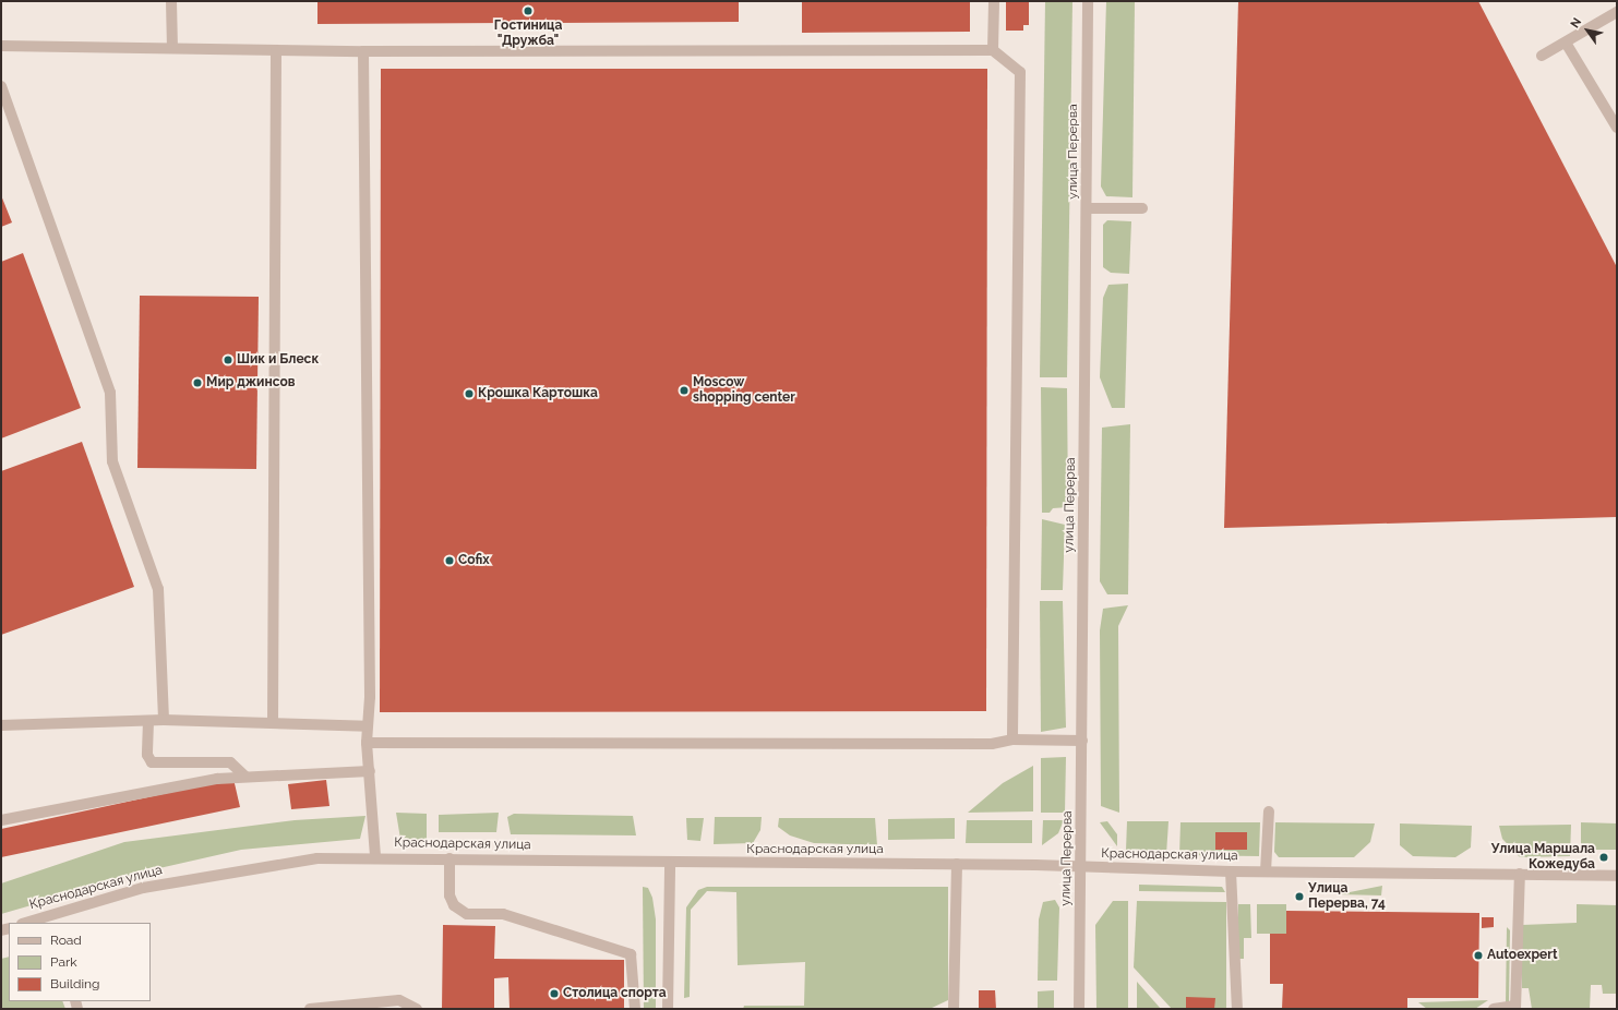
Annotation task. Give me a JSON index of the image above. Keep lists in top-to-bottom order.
{
  "streets": {
    "street": ["улица Перерва", "Краснодарская улица"]
  },
  "crossings": [
    ["улица Перерва", "Краснодарская улица"]
  ],
  "places": [
    "Гостиница \"Дружба\"",
    "Шик и Блеск",
    "Мир джинсов",
    "Moscow shopping center",
    "Крошка Картошка",
    "Cofix",
    "Улица Маршала Кожедуба",
    "Улица Перерва, 74",
    "Autoexpert",
    "Столица спорта"
  ],
  "legend": ["Road", "Park", "Building"],
  "north": "top left"
}
